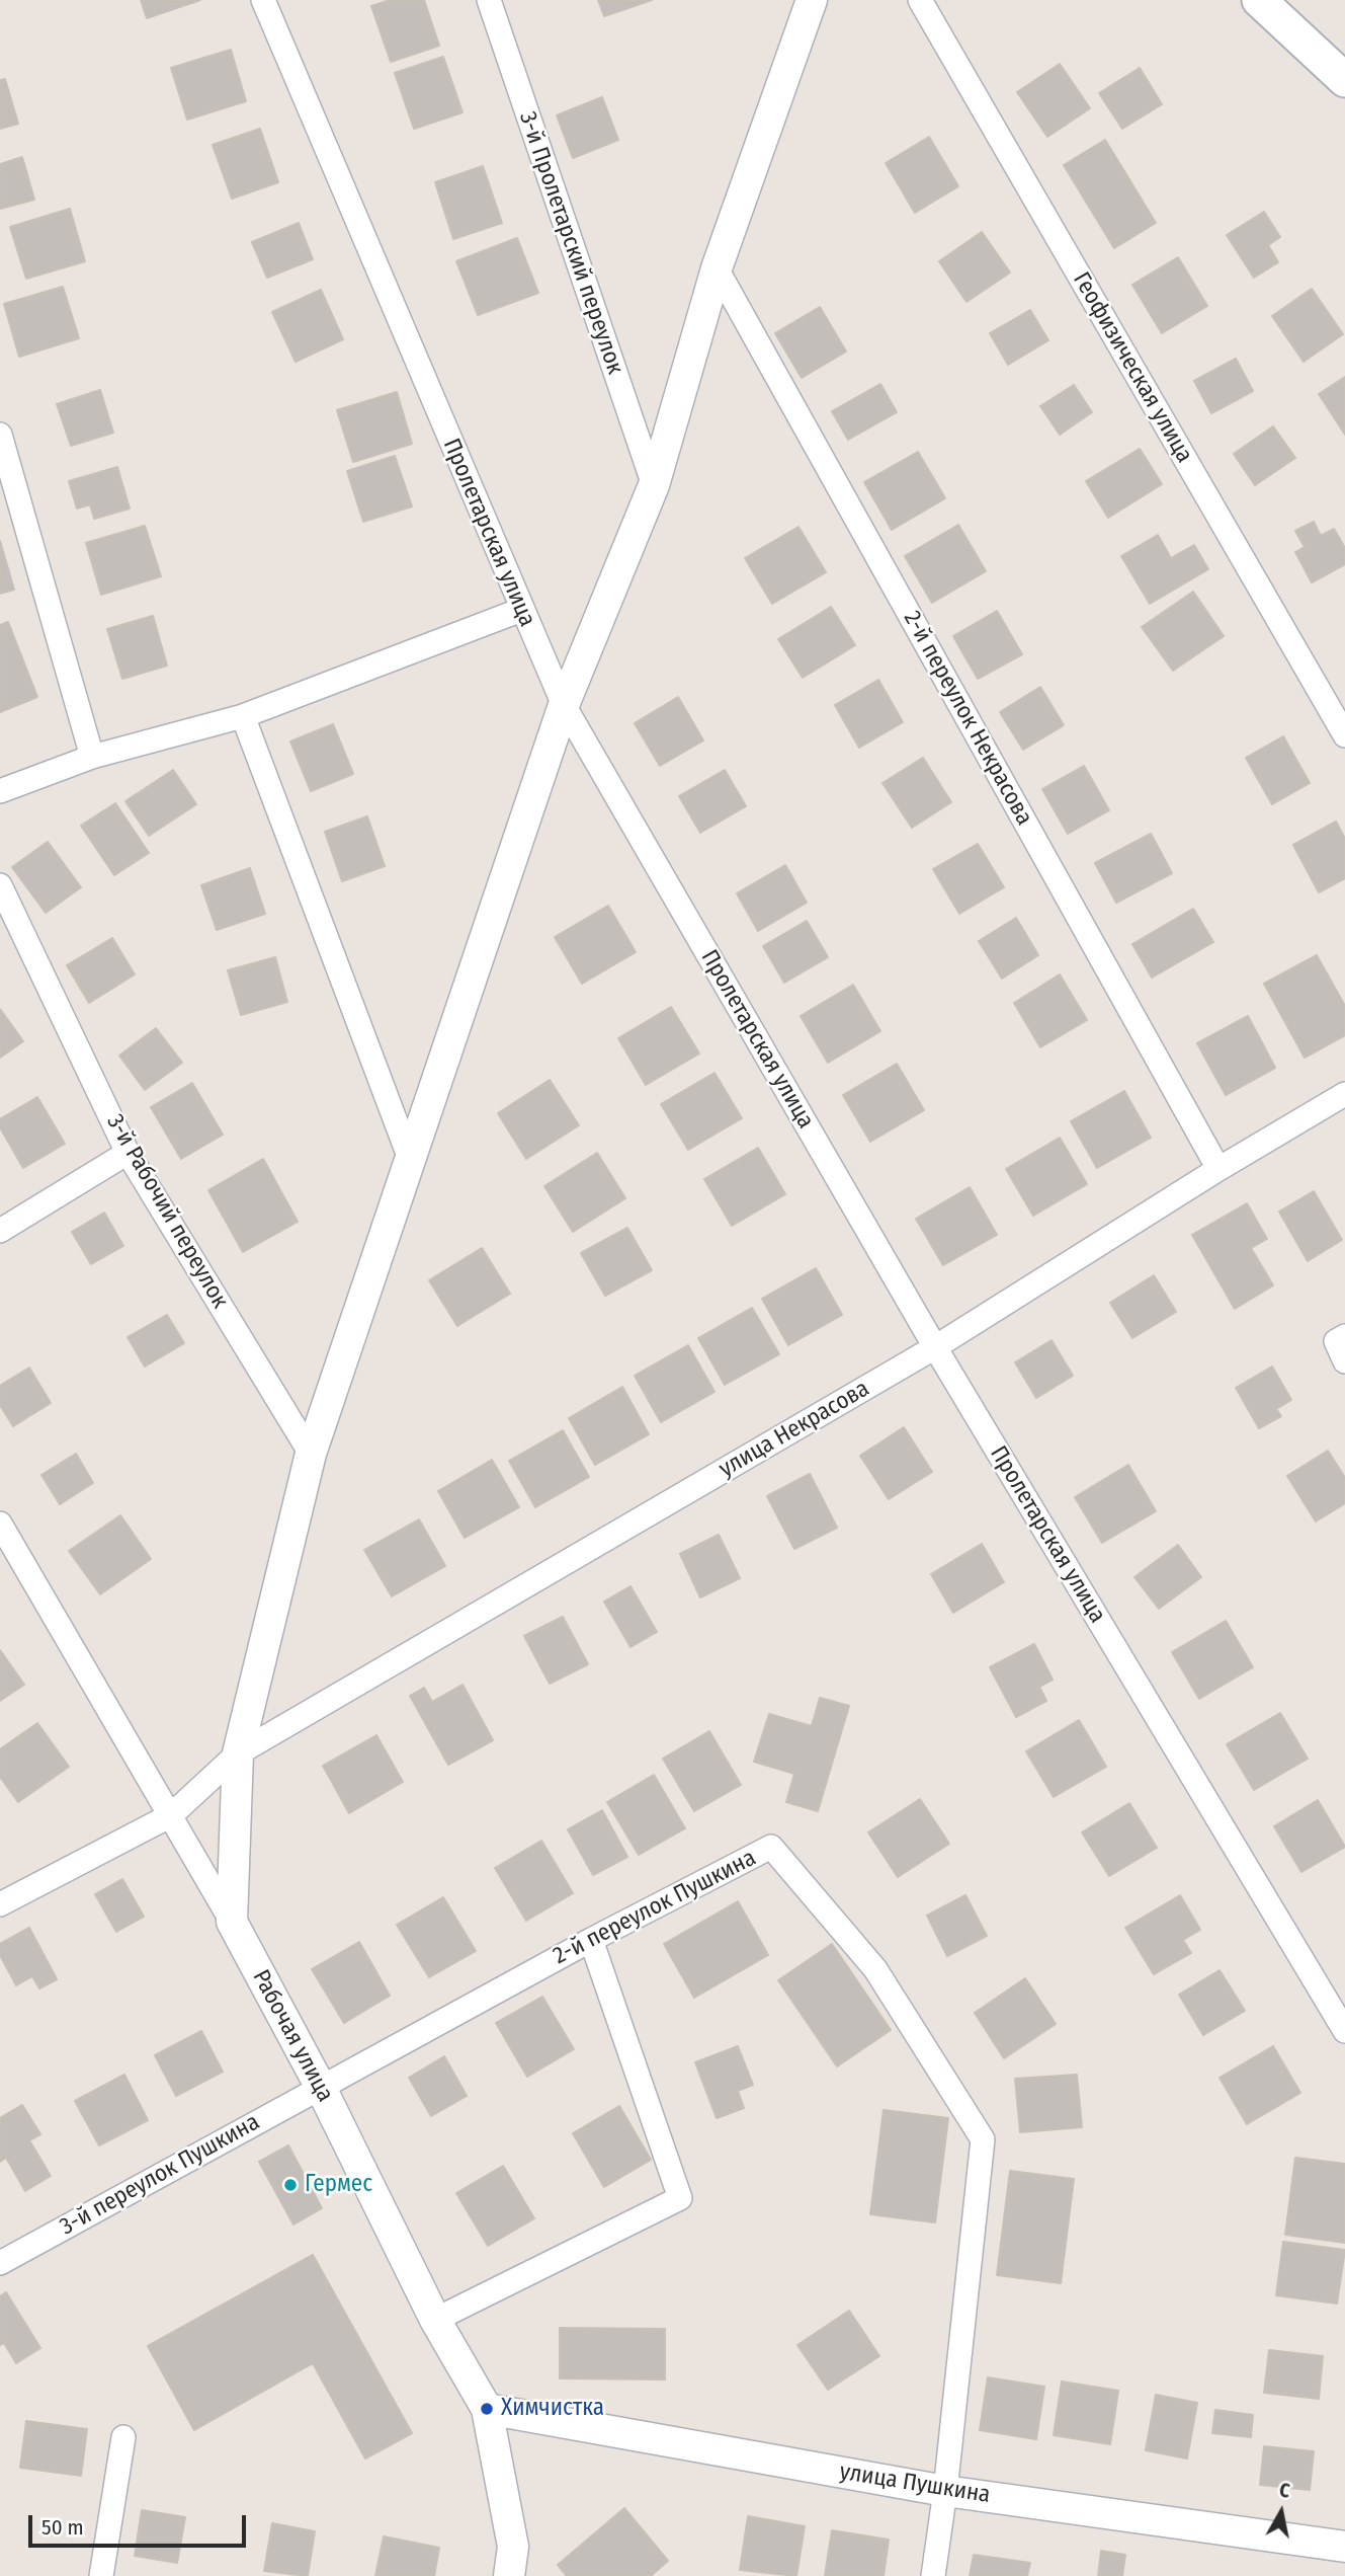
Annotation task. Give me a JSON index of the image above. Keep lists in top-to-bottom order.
{
  "streets": {
    "street": [
      "3-й Пролетарский переулок",
      "Геофизическая улица",
      "Пролетарская улица",
      "2-й переулок Некрасова",
      "3-й Рабочий переулок",
      "улица Некрасова",
      "2-й переулок Пушкина",
      "Рабочая улица",
      "3-й переулок Пушкина",
      "улица Пушкина"
    ]
  },
  "crossings": [
    ["Пролетарская улица", "улица Некрасова"],
    ["2-й переулок Некрасова", "улица Некрасова"],
    ["улица Некрасова", "Рабочая улица"],
    ["2-й переулок Пушкина", "Рабочая улица"],
    ["2-й переулок Пушкина", "3-й переулок Пушкина"],
    ["2-й переулок Пушкина", "улица Пушкина"],
    ["Рабочая улица", "3-й переулок Пушкина"],
    ["Рабочая улица", "улица Пушкина"]
  ],
  "places": ["Гермес", "Химчистка"],
  "scale_bar": "50 m",
  "north": "top"
}
